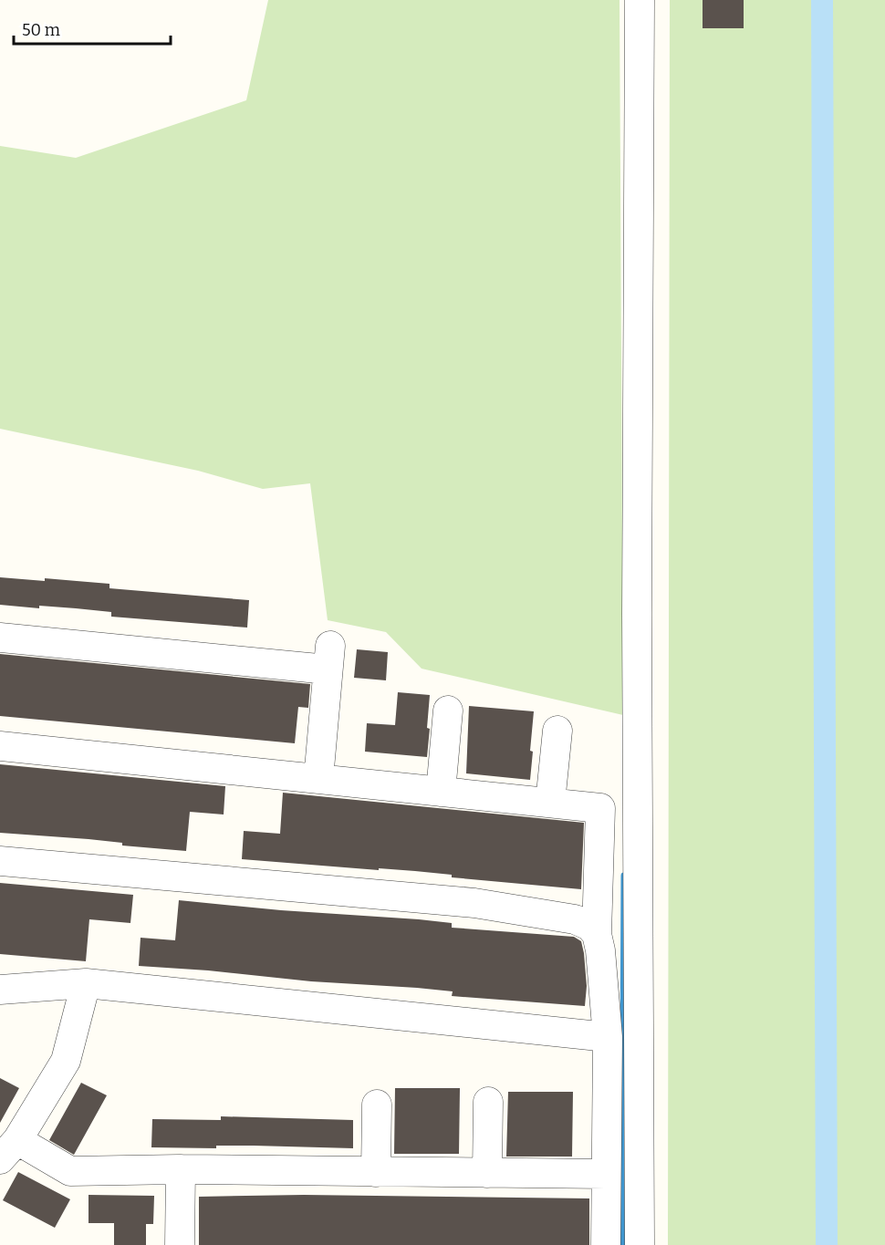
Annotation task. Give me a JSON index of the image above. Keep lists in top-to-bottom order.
{
  "scale_bar": "50 m"
}
